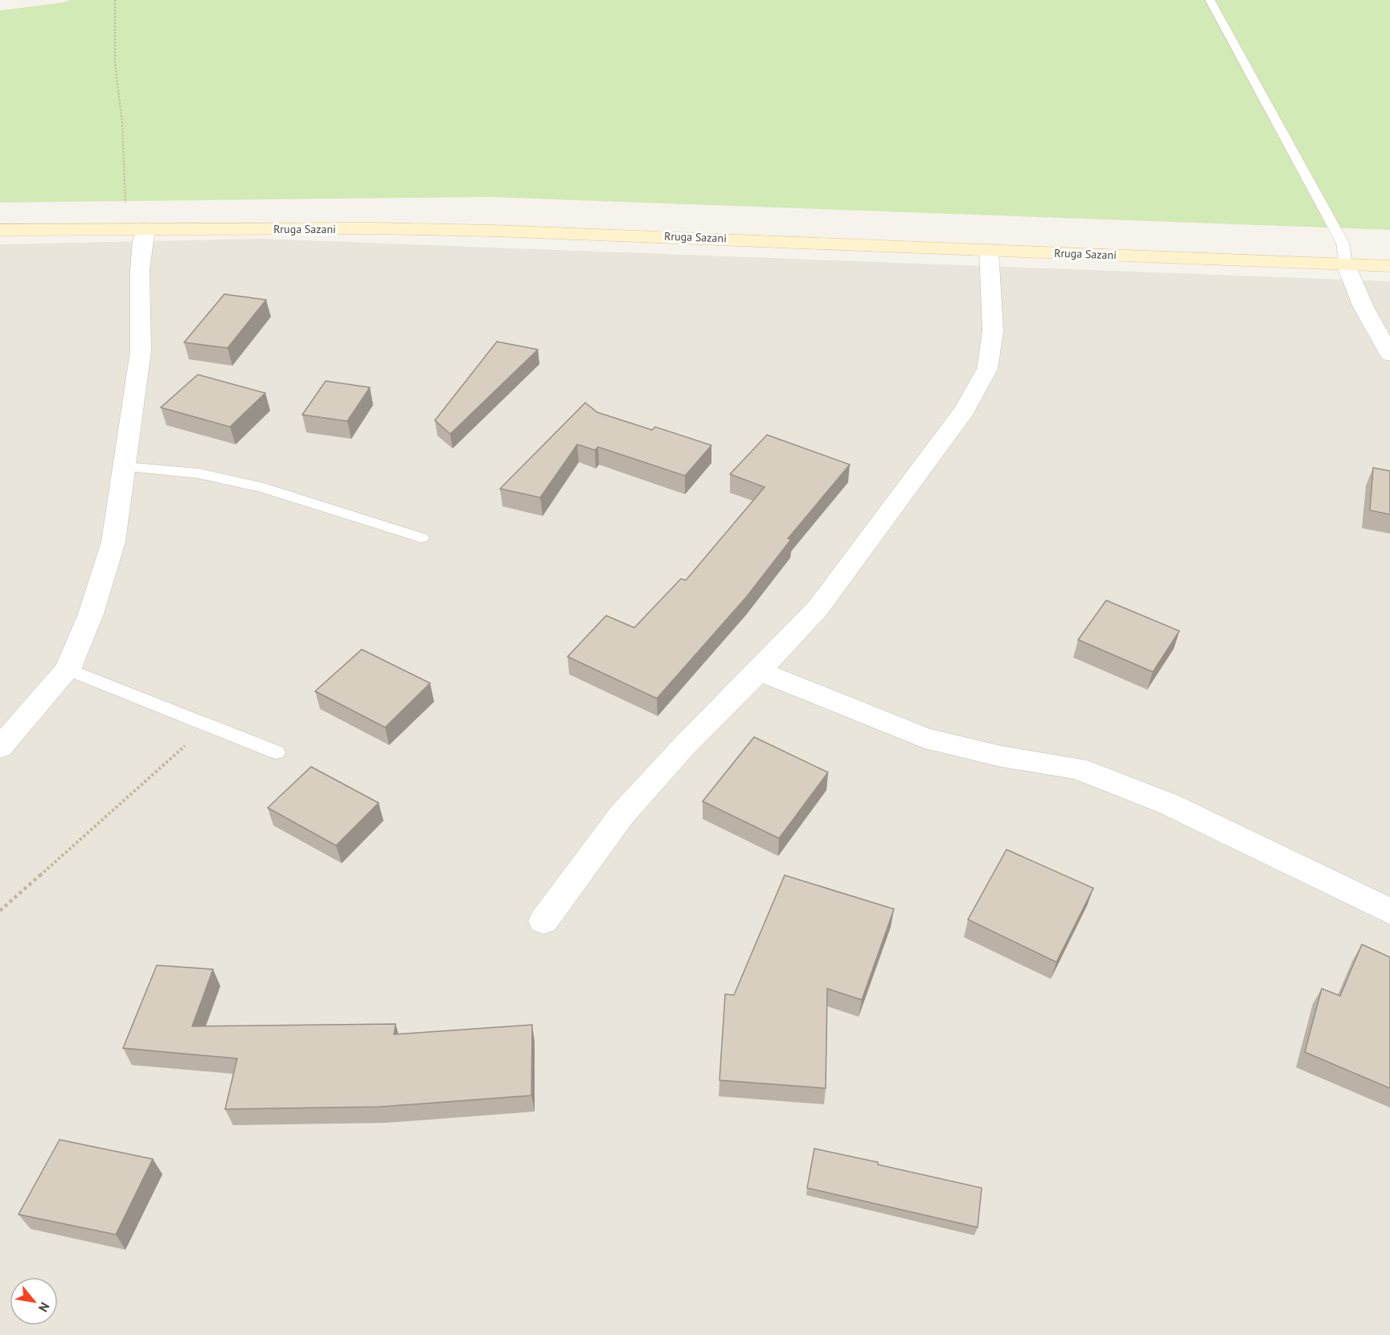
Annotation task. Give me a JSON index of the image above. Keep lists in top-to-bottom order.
{
  "streets": {
    "main road": ["Rruga Sazani"]
  },
  "north": "bottom right"
}
